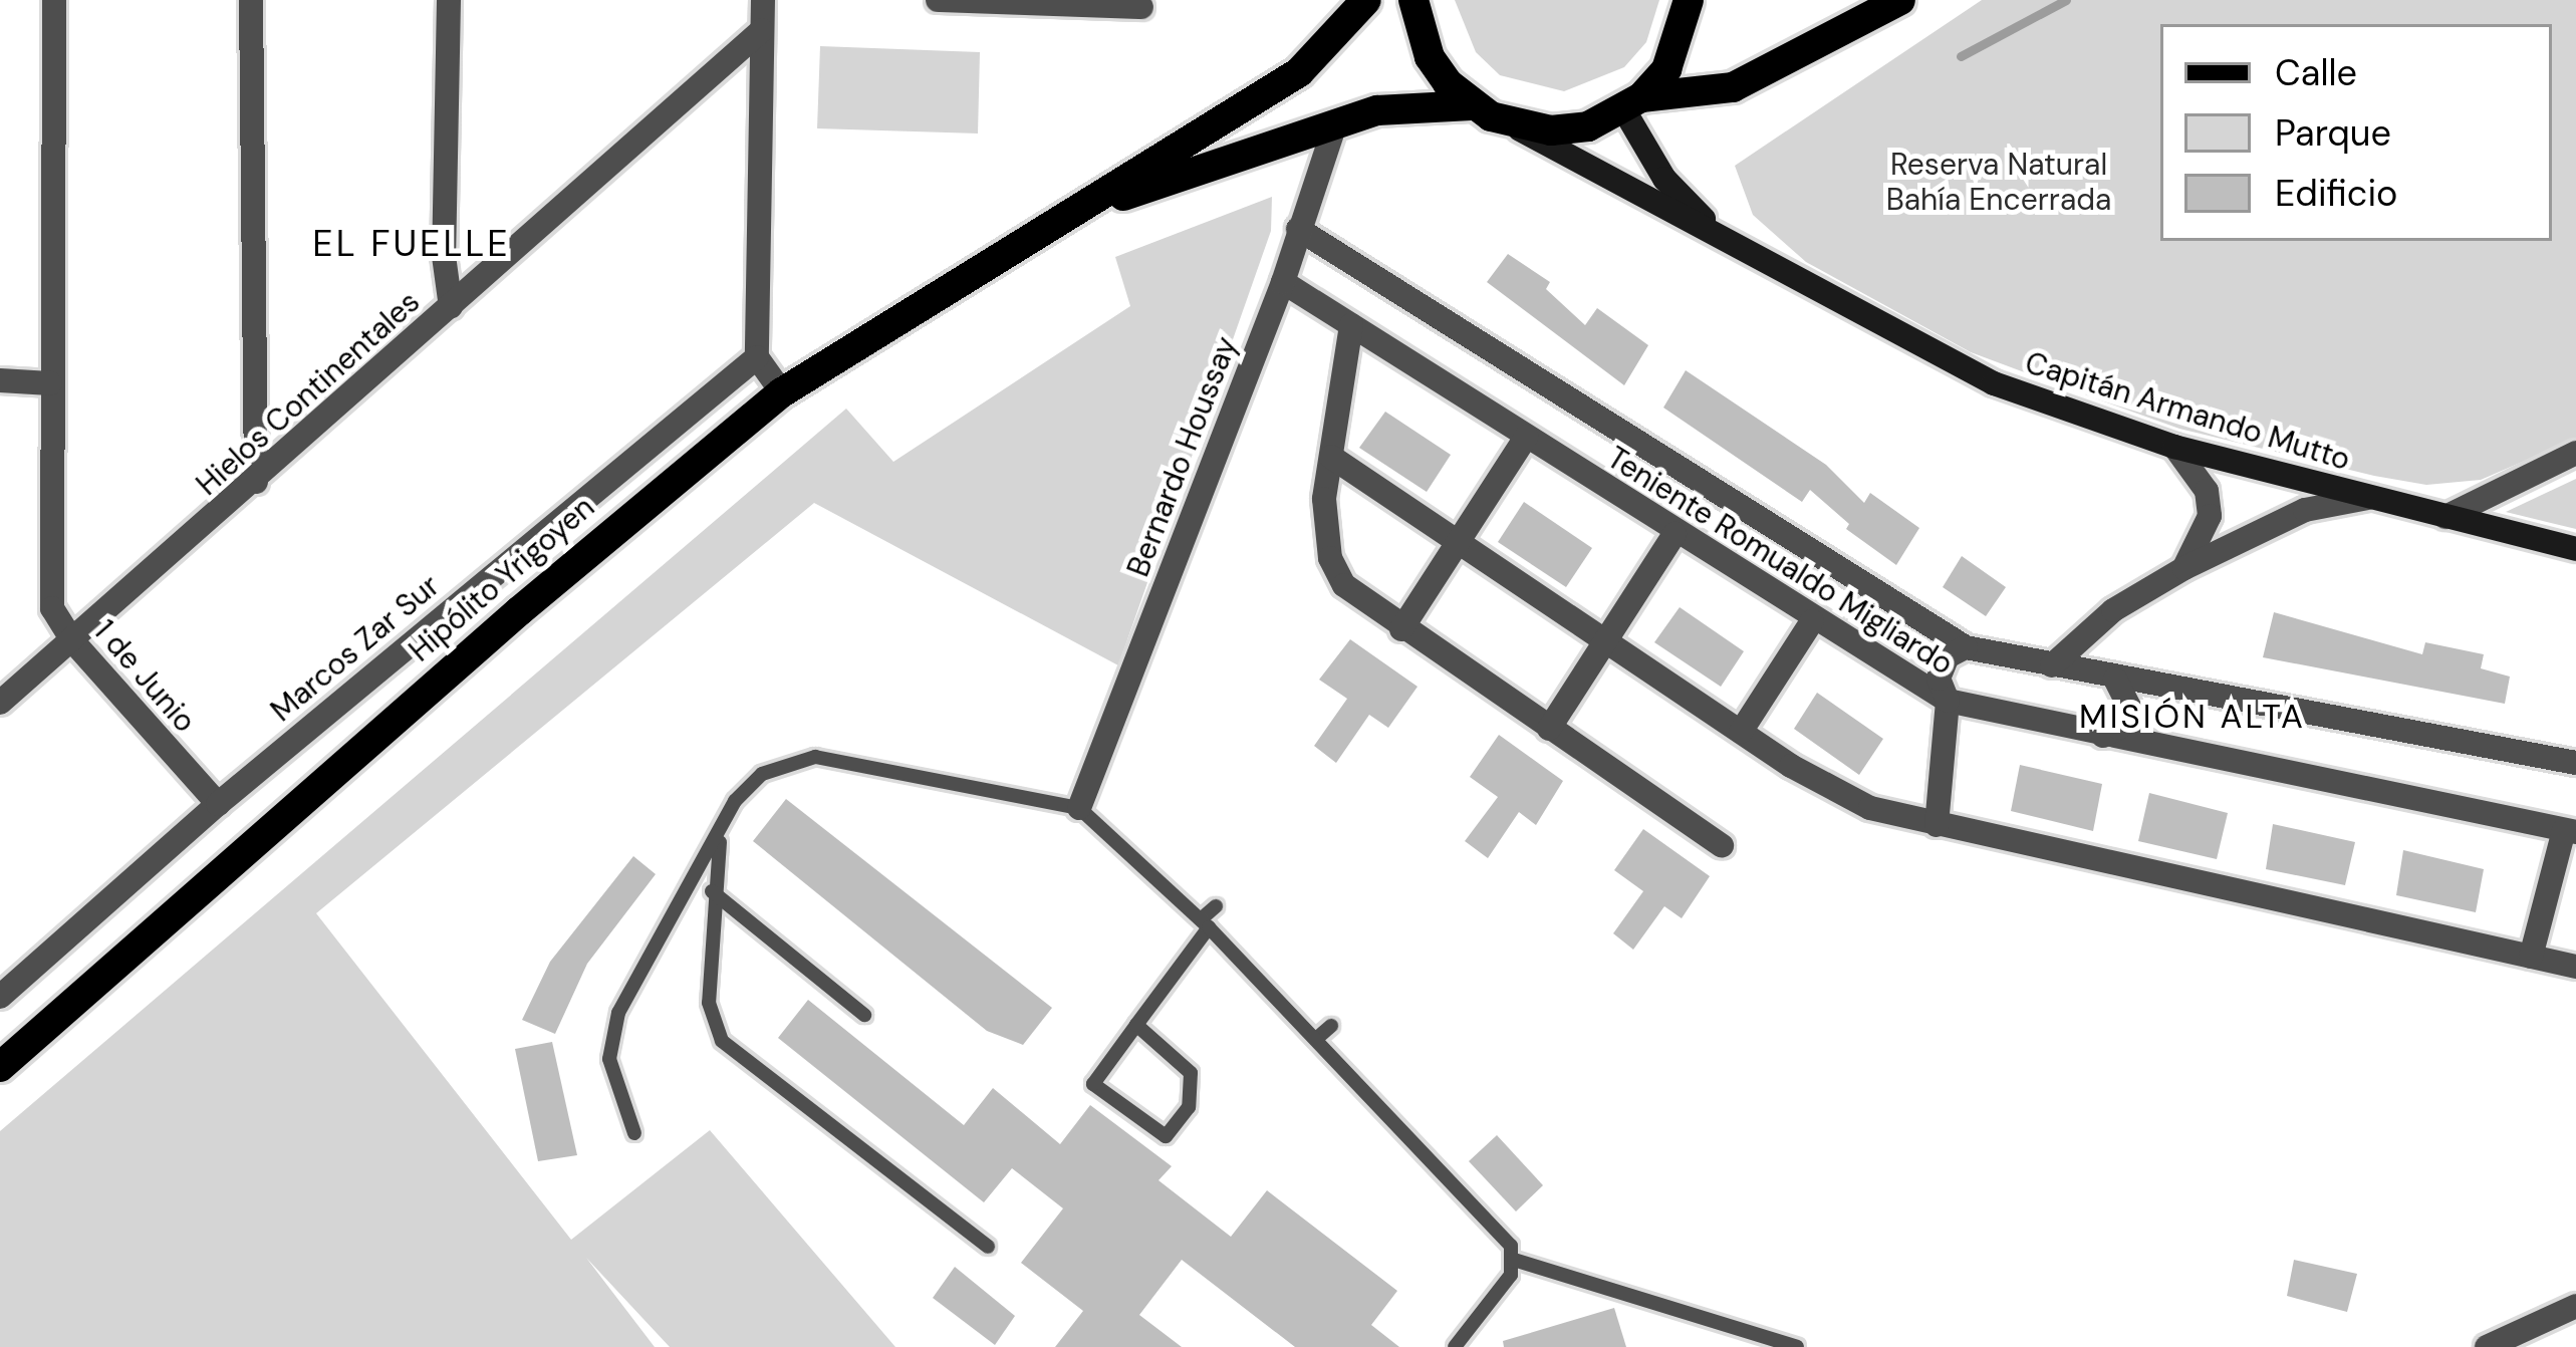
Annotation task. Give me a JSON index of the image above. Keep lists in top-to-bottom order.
{
  "streets": {
    "main road": ["Hipólito Yrigoyen"],
    "street": [
      "Hielos Continentales",
      "Capitán Armando Mutto",
      "Bernardo Houssay",
      "Teniente Romualdo Migliardo",
      "Marcos Zar Sur",
      "1 de Junio"
    ]
  },
  "crossings": [
    ["Hielos Continentales", "1 de Junio"],
    ["Bernardo Houssay", "Teniente Romualdo Migliardo"],
    ["Marcos Zar Sur", "1 de Junio"]
  ],
  "districts": ["EL FUELLE", "MISIÓN ALTA"],
  "parks": ["Reserva Natural Bahía Encerrada"],
  "legend": ["Calle", "Parque", "Edificio"]
}
